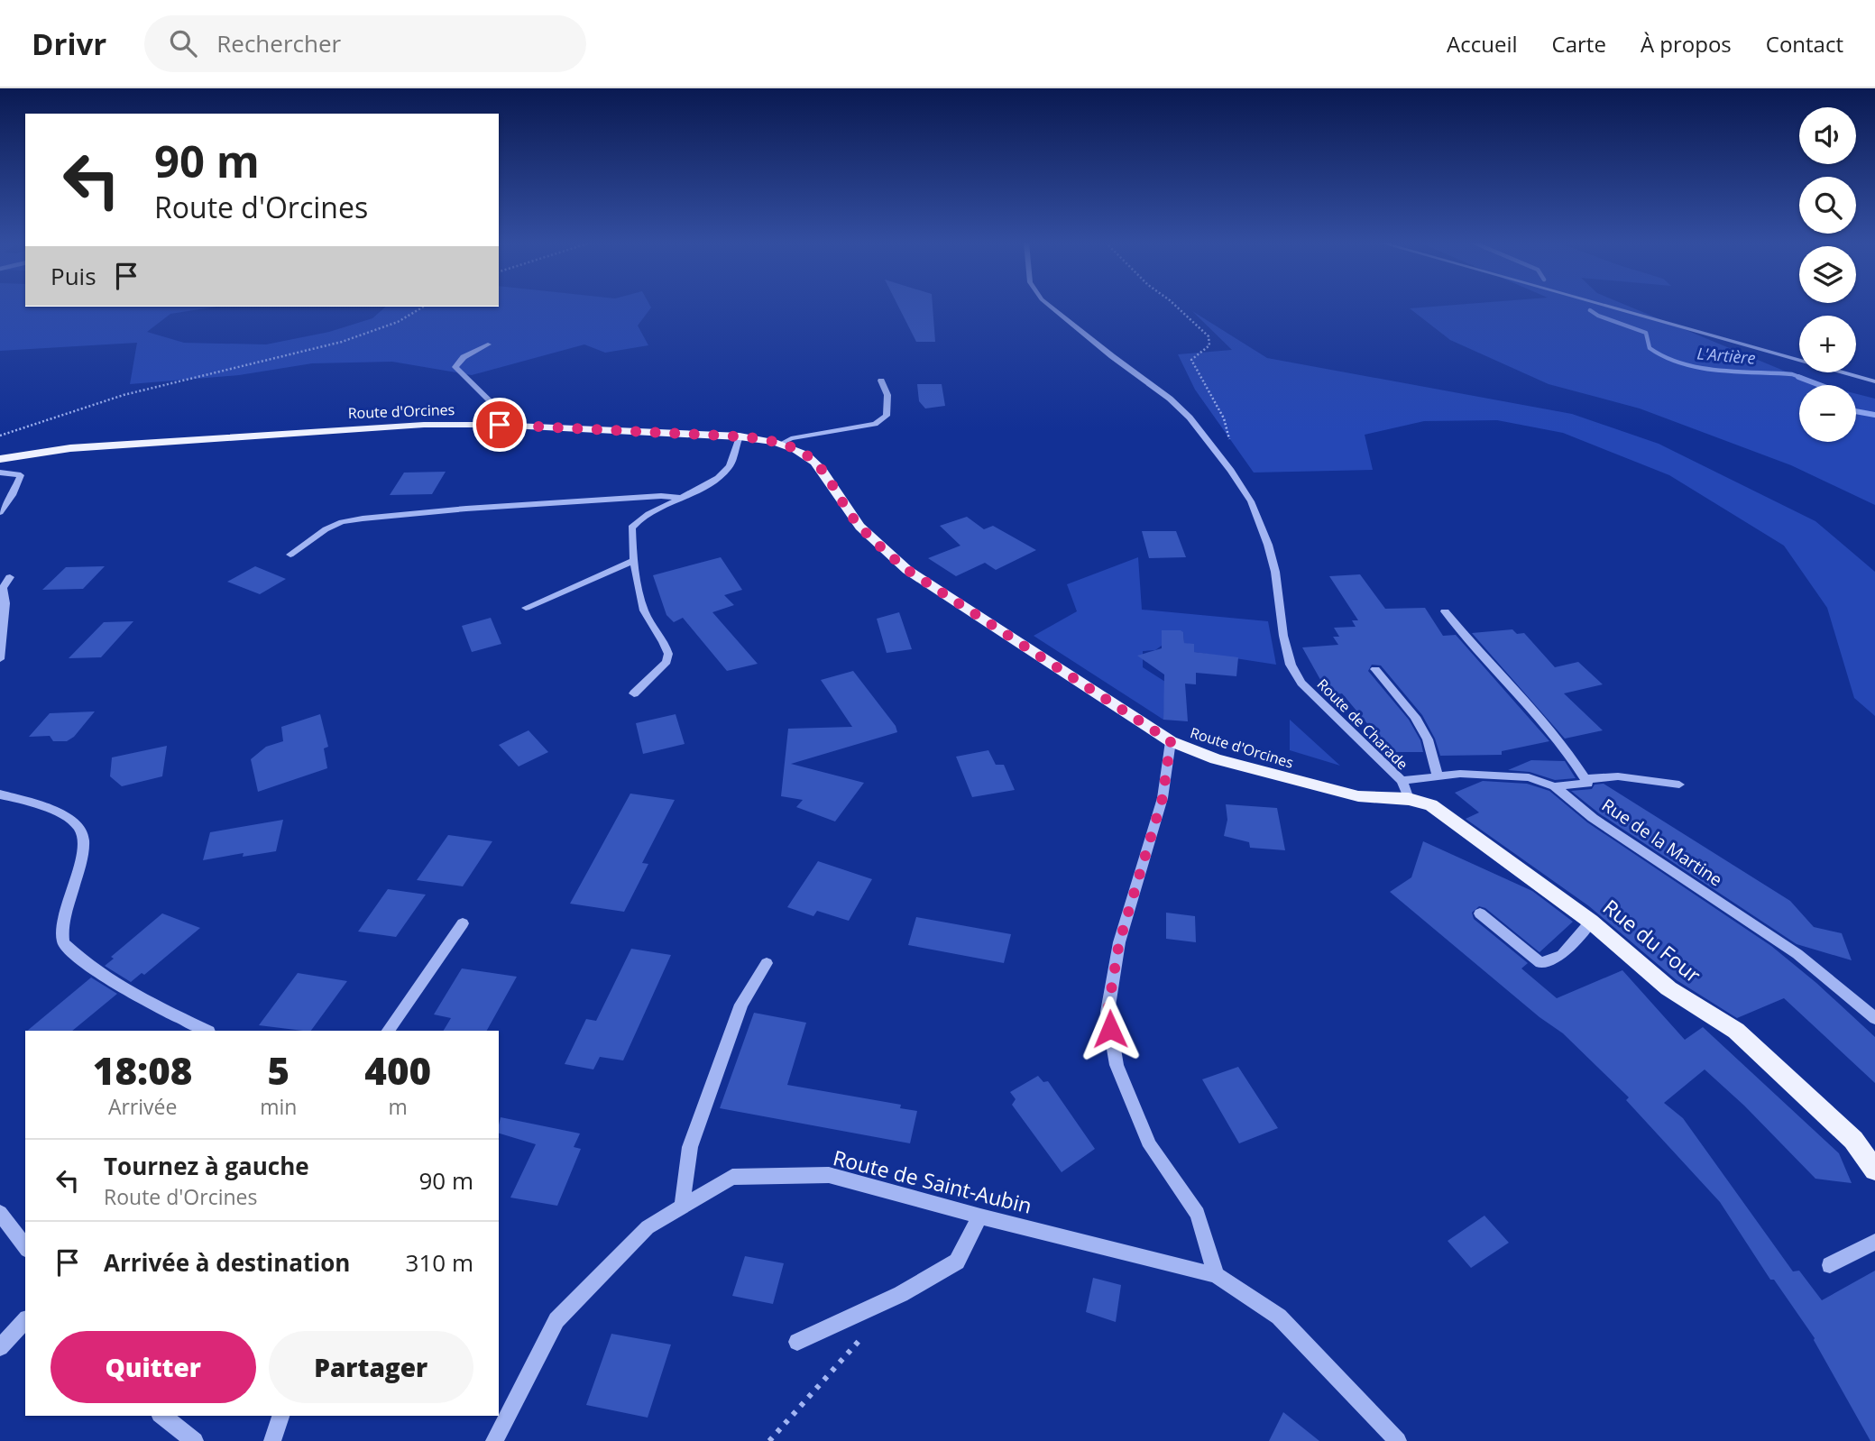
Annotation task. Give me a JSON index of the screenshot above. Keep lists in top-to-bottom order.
{
  "streets": {
    "main road": ["Route d'Orcines", "Rue du Four"],
    "street": ["Route de Charade", "Rue de la Martine", "Route de Saint-Aubin"]
  },
  "crossings": [
    ["Route d'Orcines", "Route de Charade"],
    ["Route d'Orcines", "Rue de la Martine"],
    ["Route d'Orcines", "Rue du Four"],
    ["Route de Charade", "Rue de la Martine"],
    ["Route de Charade", "Rue du Four"],
    ["Rue de la Martine", "Rue du Four"]
  ],
  "water": ["L'Artière"],
  "page": {
    "header": "Drivr",
    "search": "Rechercher",
    "nav": [
      "Accueil",
      "Carte",
      "À propos",
      "Contact"
    ],
    "map_buttons": ["+", "−"],
    "turn": ["90 m", "Route d'Orcines"],
    "then": "Puis",
    "eta": [
      "18:08",
      "Arrivée",
      "5",
      "min",
      "400",
      "m"
    ],
    "list": [
      {
        "name": "Tournez à gauche",
        "note": "Route d'Orcines",
        "value": "90 m"
      },
      {
        "name": "Arrivée à destination",
        "value": "310 m"
      }
    ],
    "buttons": ["Quitter", "Partager"]
  }
}
